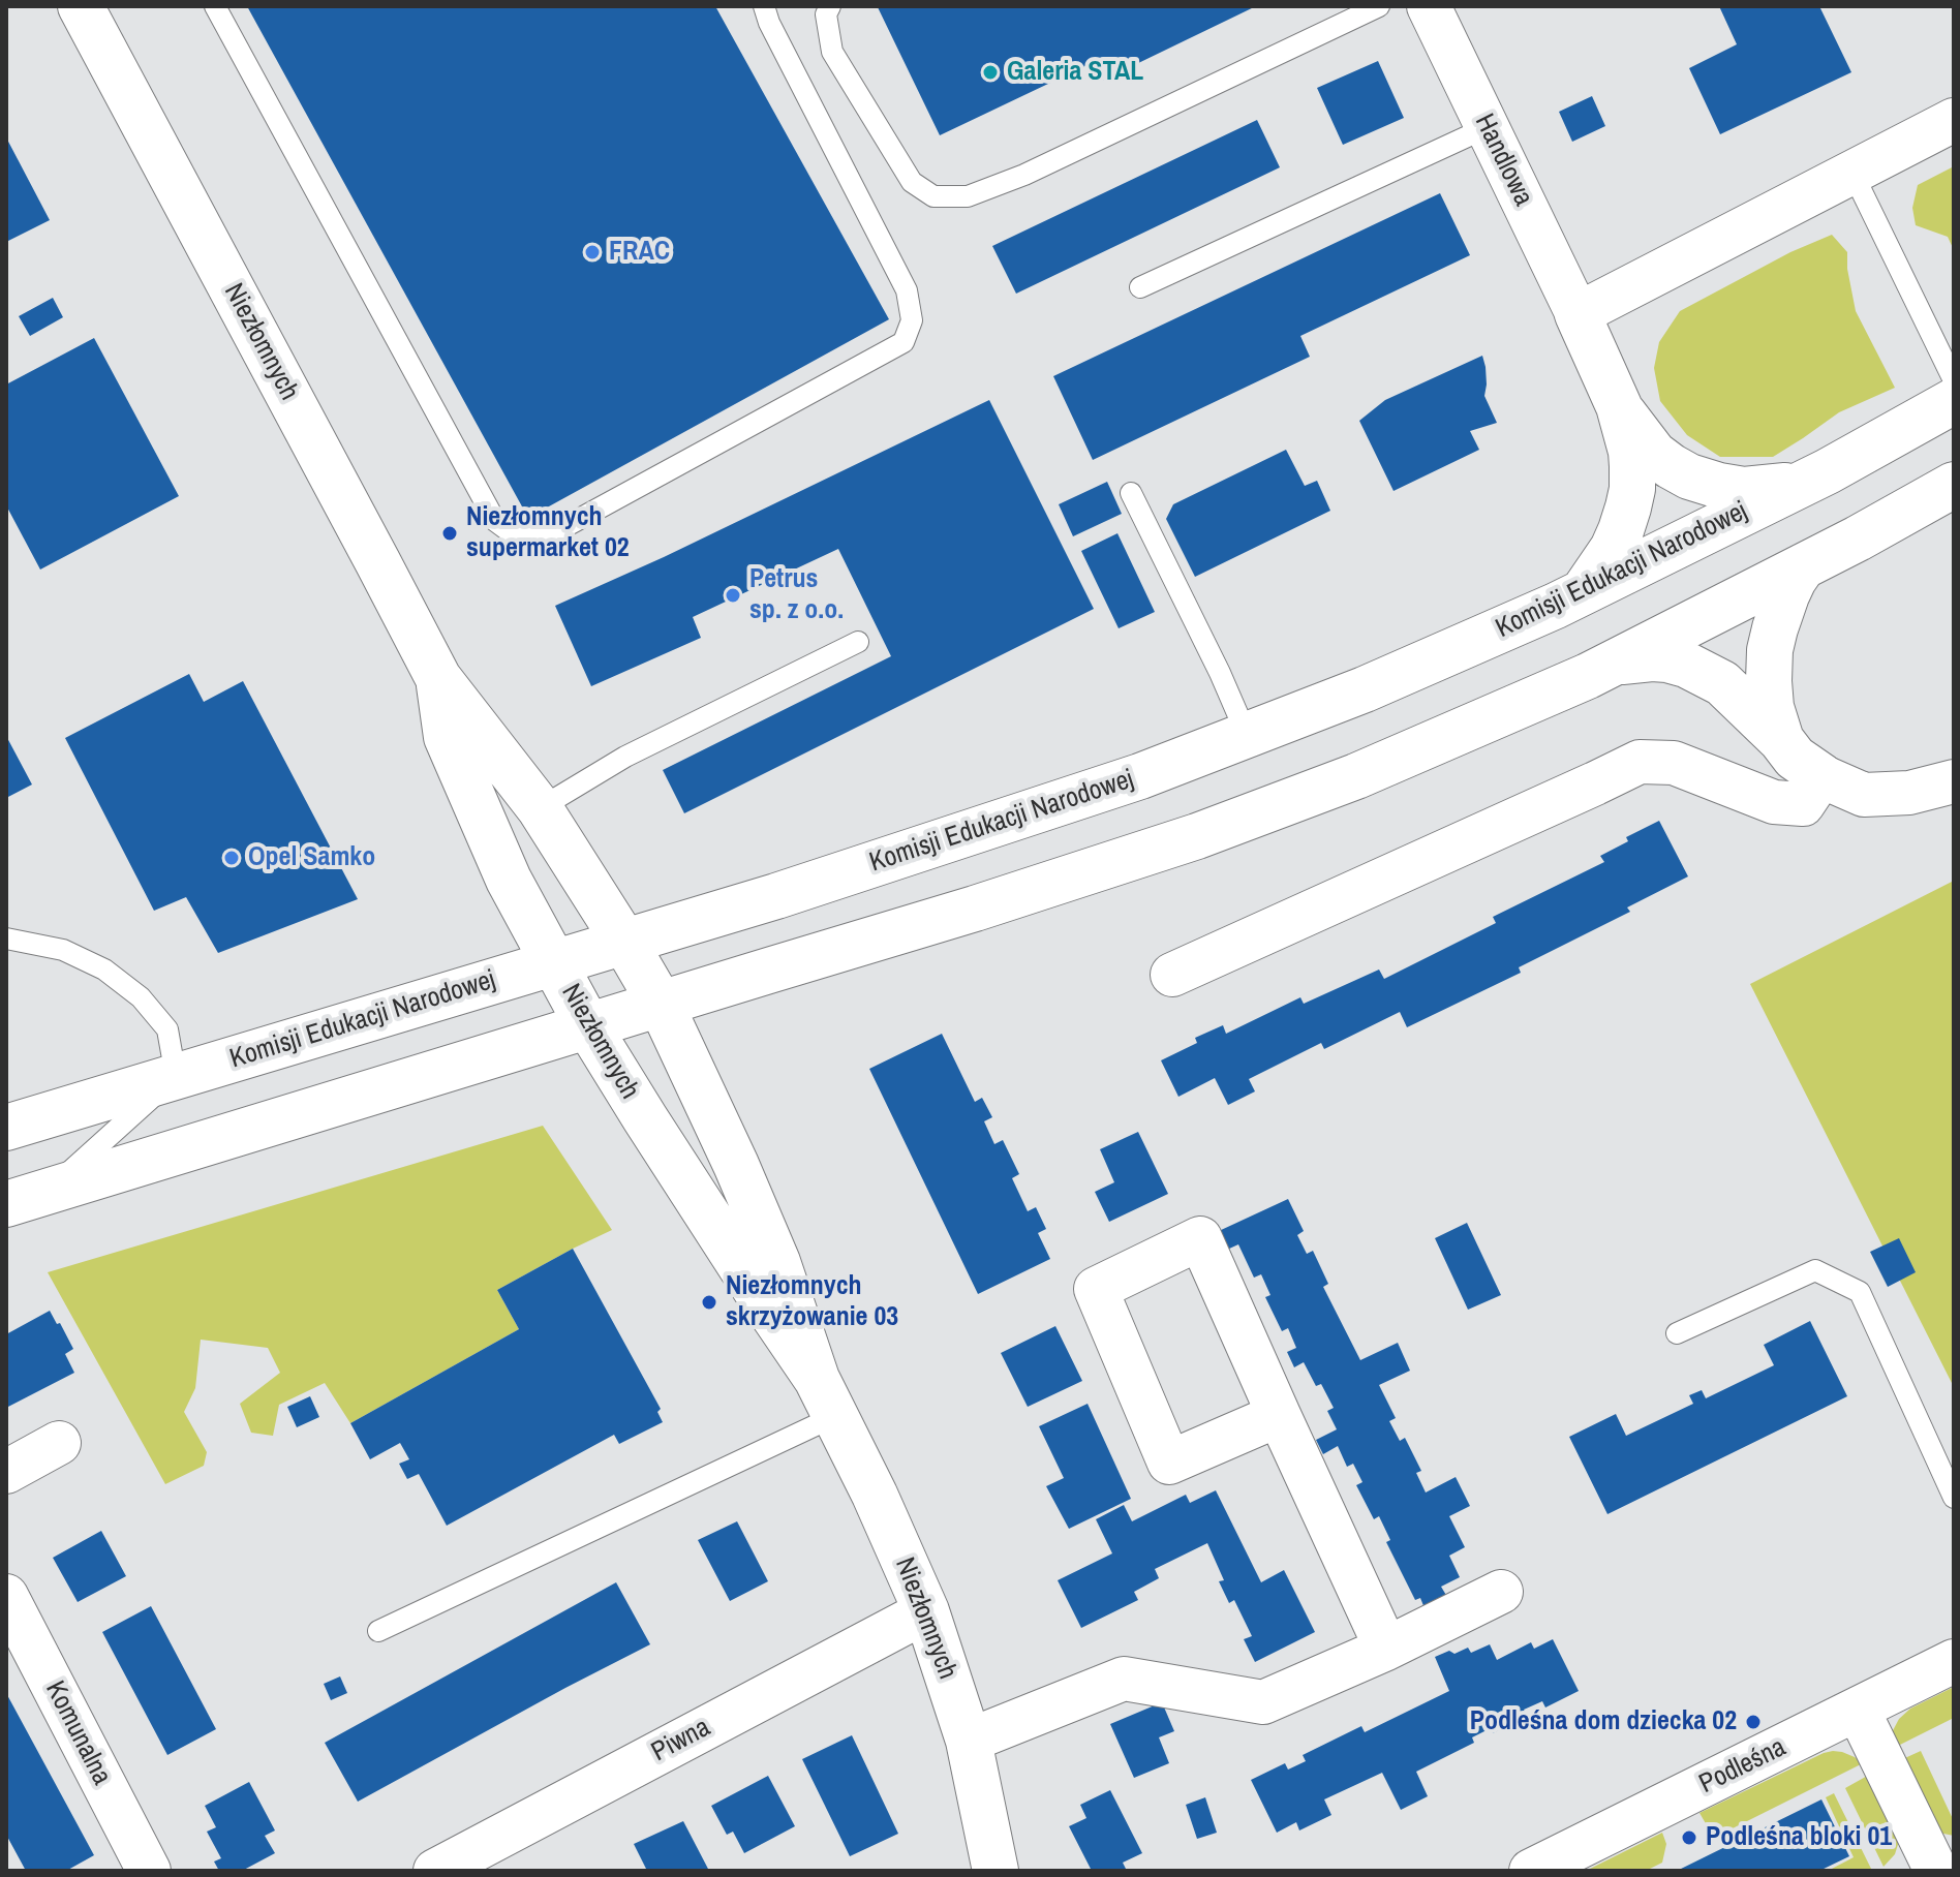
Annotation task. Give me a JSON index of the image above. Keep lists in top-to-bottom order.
{
  "streets": {
    "main road": ["Niezłomnych", "Komisji Edukacji Narodowej"],
    "street": [
      "Handlowa",
      "Komunalna",
      "Piwna",
      "Podleśna"
    ]
  },
  "crossings": [
    ["Niezłomnych", "Komisji Edukacji Narodowej"],
    ["Niezłomnych", "Piwna"]
  ],
  "places": [
    "Galeria STAL",
    "FRAC",
    "Niezłomnych supermarket 02",
    "Petrus sp. z o.o.",
    "Opel Samko",
    "Niezłomnych skrzyżowanie 03",
    "Podleśna dom dziecka 02",
    "Podleśna bloki 01"
  ]
}
